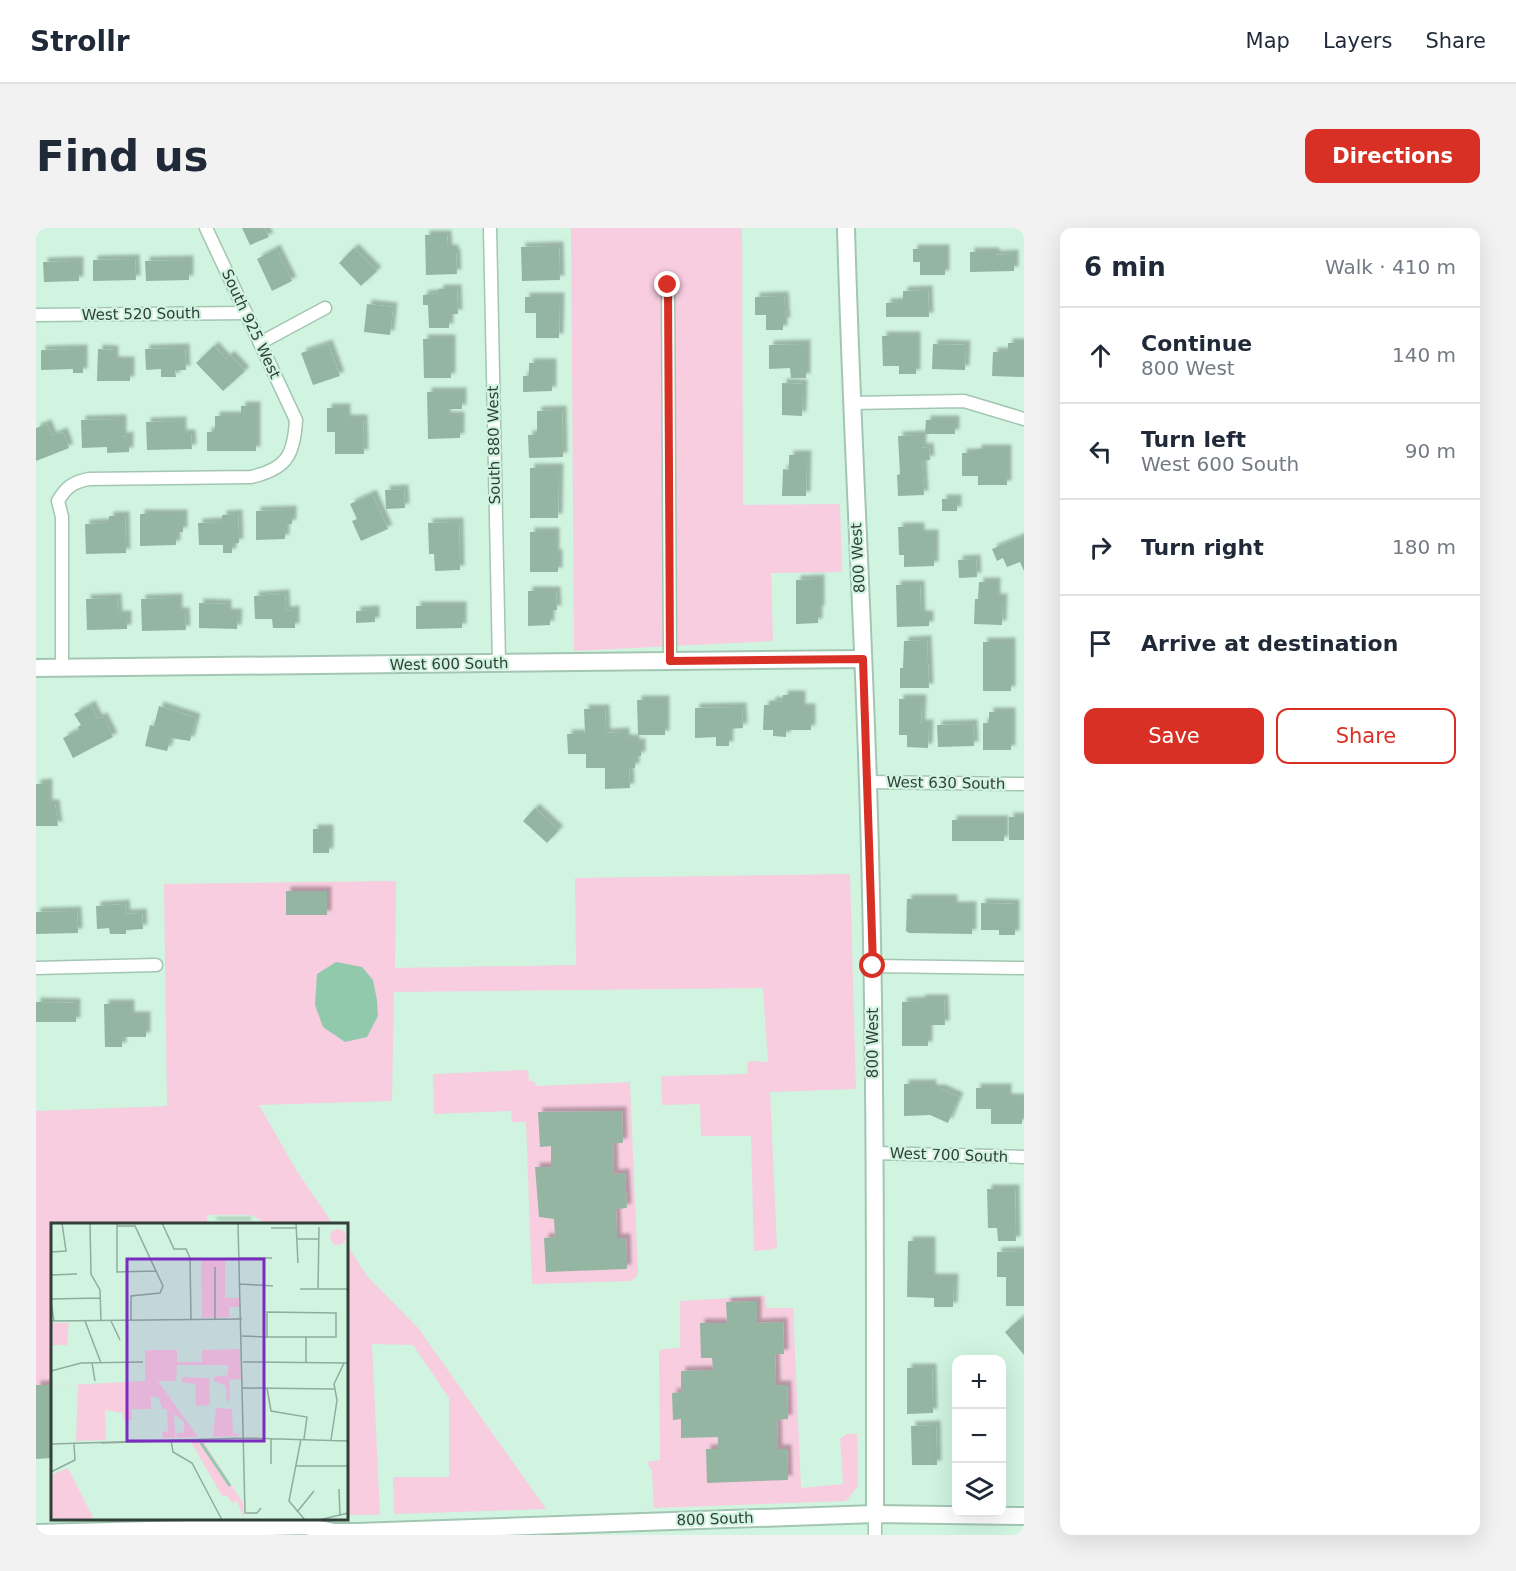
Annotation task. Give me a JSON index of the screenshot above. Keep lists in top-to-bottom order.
{
  "streets": {
    "street": [
      "West 520 South",
      "South 925 West",
      "South 880 West",
      "800 West",
      "West 600 South",
      "West 630 South",
      "West 700 South",
      "800 South"
    ]
  },
  "crossings": [
    ["West 520 South", "South 925 West"],
    ["South 925 West", "West 600 South"],
    ["South 880 West", "West 600 South"],
    ["800 West", "West 600 South"],
    ["800 West", "West 630 South"],
    ["800 West", "West 700 South"],
    ["800 West", "800 South"]
  ],
  "page": {
    "header": "Strollr",
    "nav": ["Map", "Layers", "Share"],
    "buttons": [
      "Directions",
      ["Save", "Share"]
    ],
    "title": "Find us",
    "heading": ["6 min", "Walk · 410 m"],
    "list": [
      ["Continue", "800 West", "140 m"],
      ["Turn left", "West 600 South", "90 m"],
      ["Turn right", "180 m"],
      "Arrive at destination"
    ],
    "map_buttons": ["+", "−"]
  }
}
